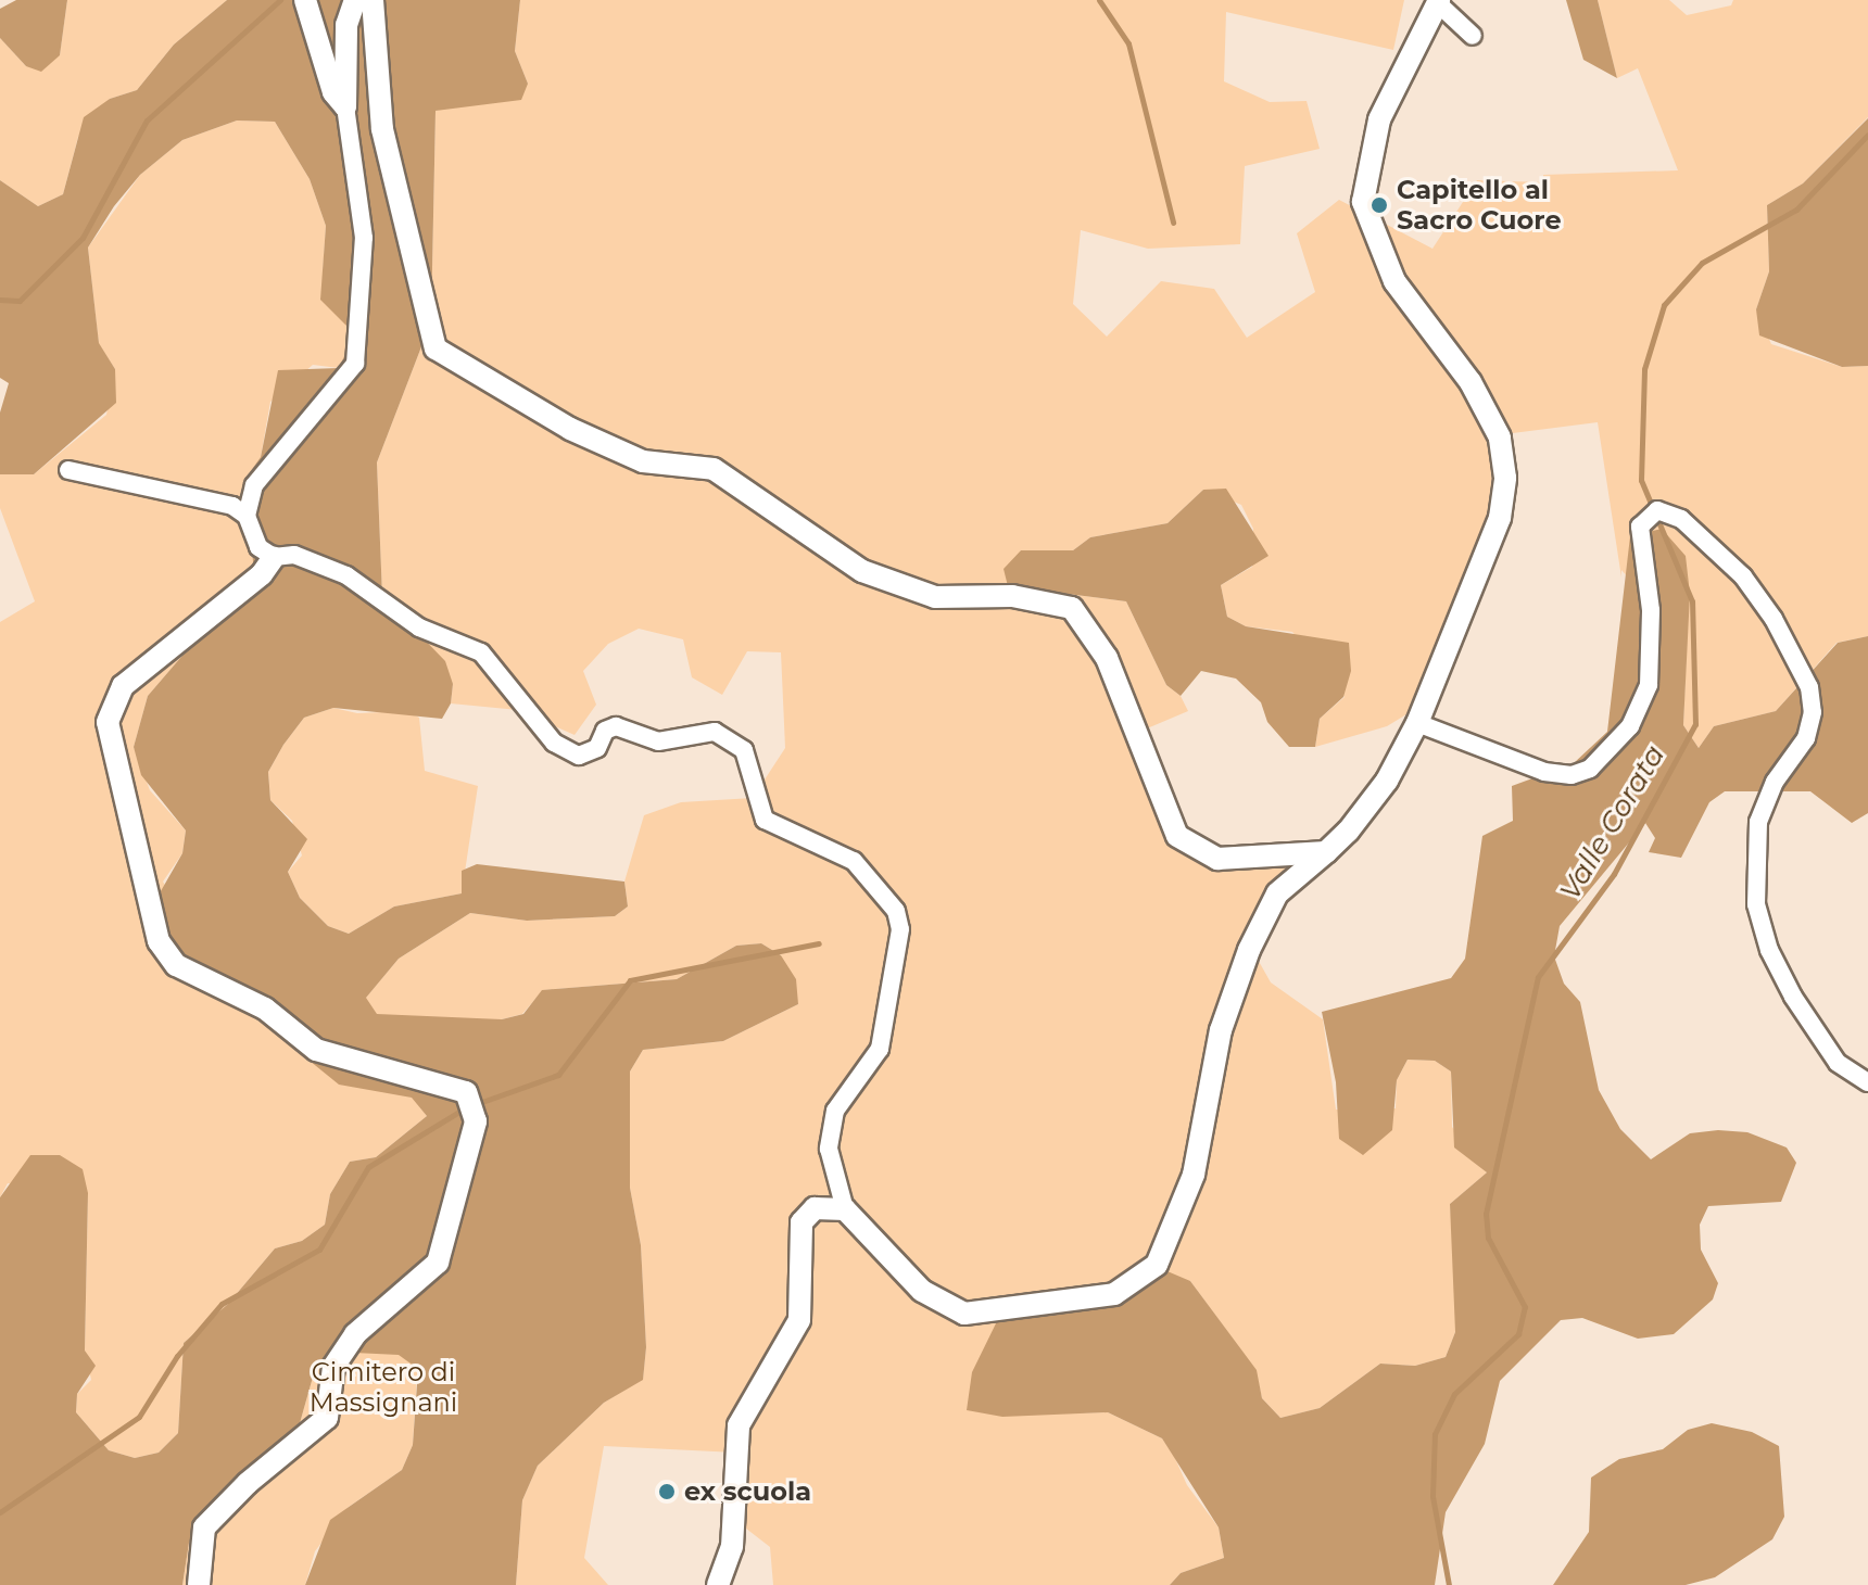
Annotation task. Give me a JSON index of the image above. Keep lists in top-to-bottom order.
{
  "water": ["Valle Corata"],
  "parks": ["Cimitero di Massignani"],
  "places": ["Capitello al Sacro Cuore", "ex scuola"]
}
